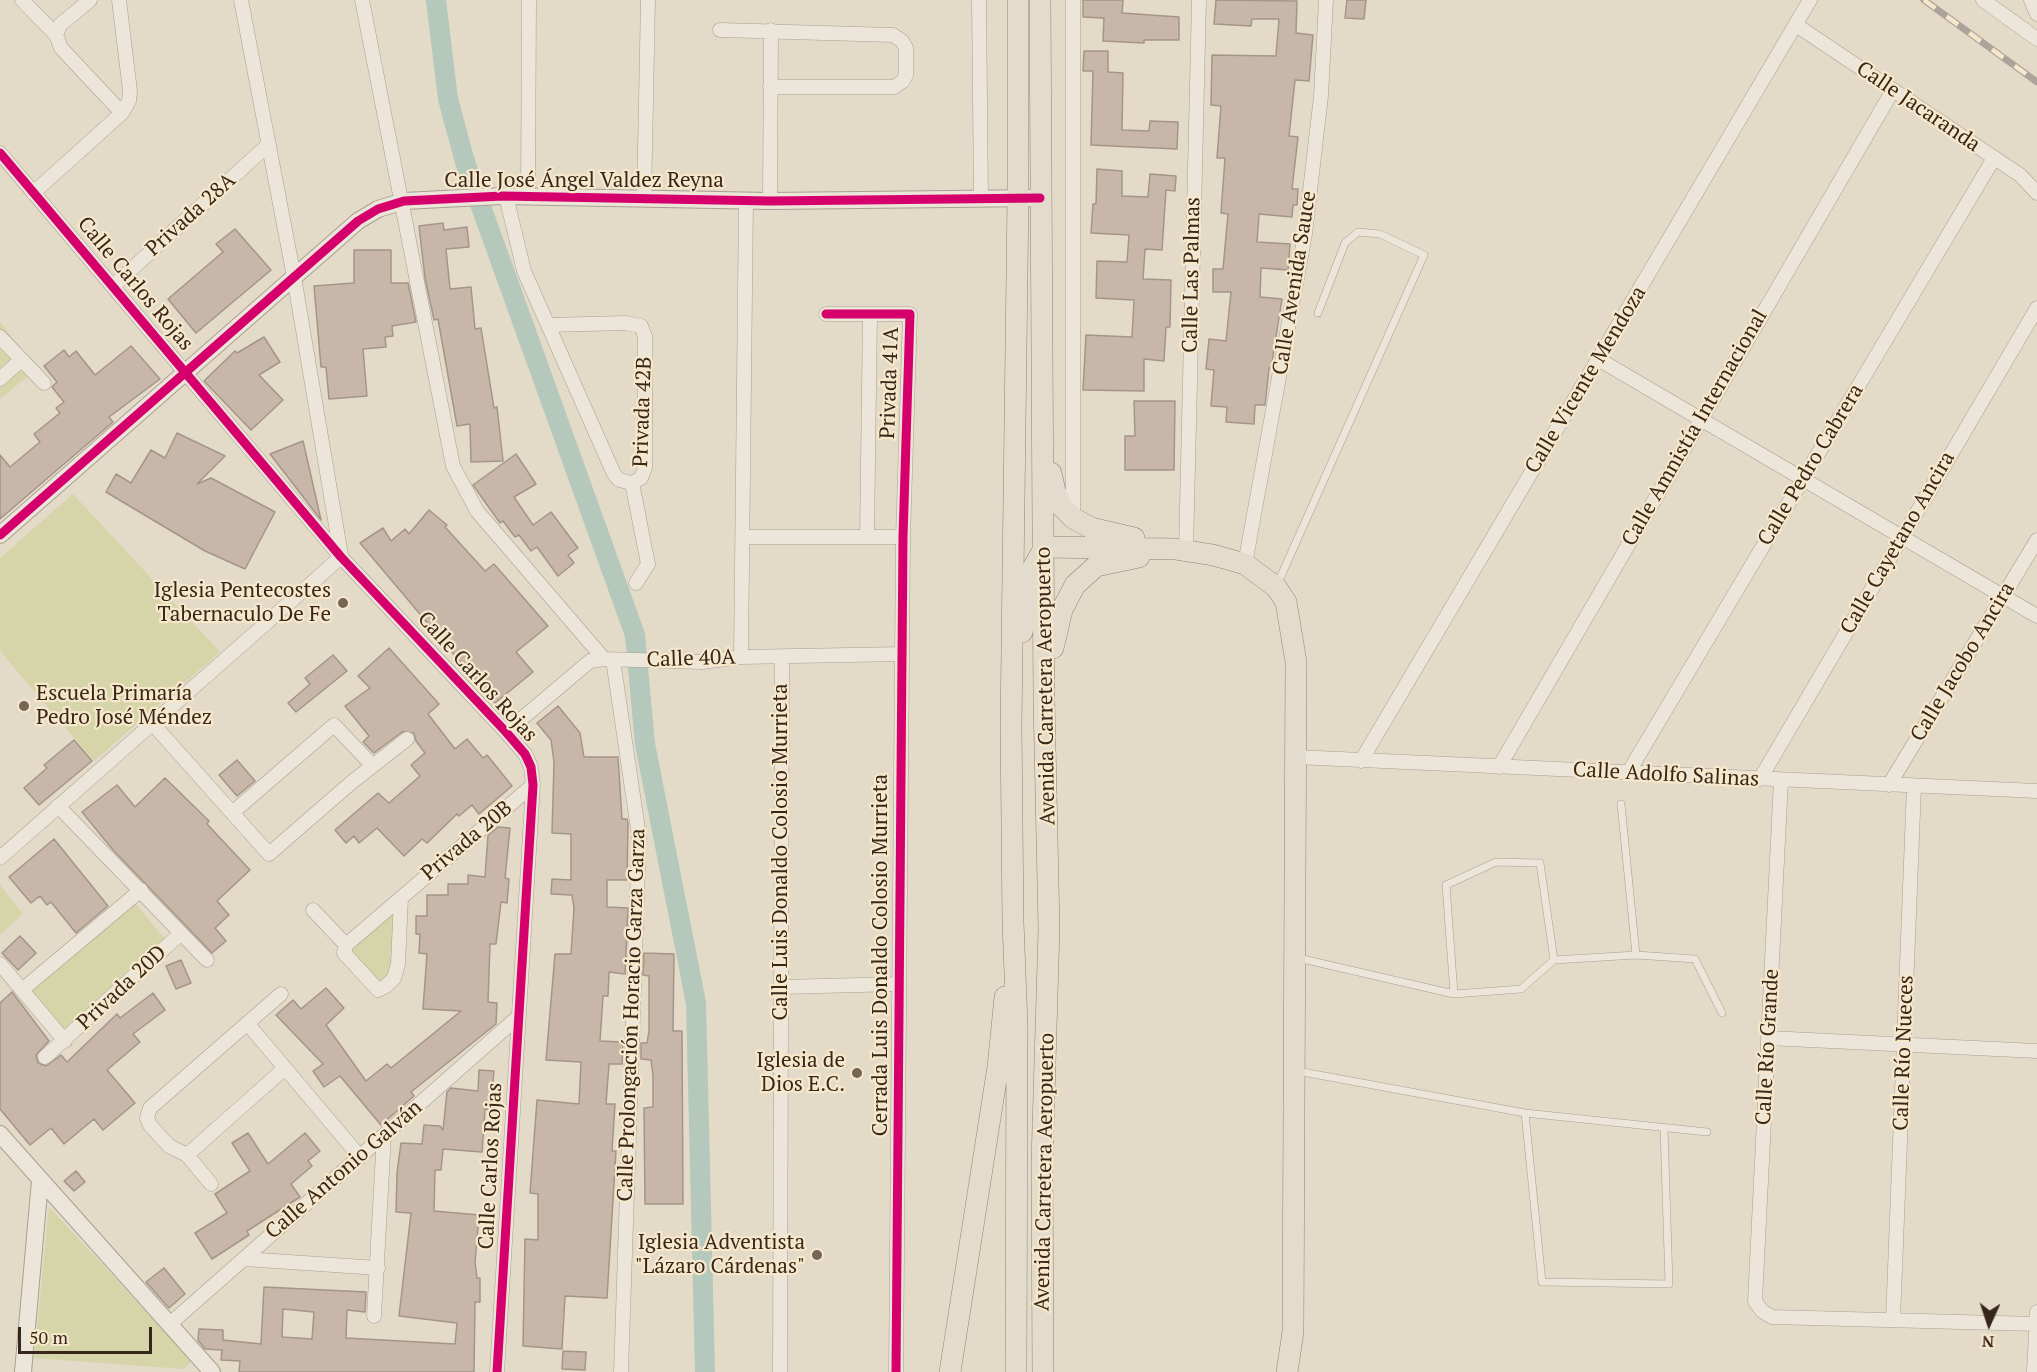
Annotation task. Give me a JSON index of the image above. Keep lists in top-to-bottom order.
{
  "streets": {
    "main road": ["Avenida Carretera Aeropuerto"],
    "street": [
      "Calle Jacaranda",
      "Calle José Ángel Valdez Reyna",
      "Privada 28A",
      "Calle Las Palmas",
      "Calle Avenida Sauce",
      "Calle Carlos Rojas",
      "Calle Vicente Mendoza",
      "Privada 41A",
      "Privada 42B",
      "Calle Amnistía Internacional",
      "Calle Pedro Cabrera",
      "Calle Cayetano Ancira",
      "Calle 40A",
      "Calle Jacobo Ancira",
      "Calle Adolfo Salinas",
      "Privada 20B",
      "Calle Luis Donaldo Colosio Murrieta",
      "Cerrada Luis Donaldo Colosio Murrieta",
      "Privada 20D",
      "Calle Prolongación Horacio Garza Garza",
      "Calle Río Grande",
      "Calle Río Nueces",
      "Calle Antonio Galván"
    ]
  },
  "crossings": [
    ["Calle Jacaranda", "Calle Vicente Mendoza"],
    ["Calle Jacaranda", "Calle Amnistía Internacional"],
    ["Calle Jacaranda", "Calle Pedro Cabrera"],
    ["Calle José Ángel Valdez Reyna", "Calle Carlos Rojas"],
    ["Calle José Ángel Valdez Reyna", "Avenida Carretera Aeropuerto"],
    ["Privada 28A", "Calle Carlos Rojas"],
    ["Calle Carlos Rojas", "Calle 40A"],
    ["Calle Carlos Rojas", "Privada 20B"],
    ["Calle Carlos Rojas", "Calle Antonio Galván"],
    ["Calle Vicente Mendoza", "Calle Adolfo Salinas"],
    ["Privada 41A", "Cerrada Luis Donaldo Colosio Murrieta"],
    ["Calle Amnistía Internacional", "Calle Adolfo Salinas"],
    ["Calle Pedro Cabrera", "Calle Adolfo Salinas"],
    ["Calle Cayetano Ancira", "Calle Adolfo Salinas"],
    ["Calle 40A", "Calle Luis Donaldo Colosio Murrieta"],
    ["Calle 40A", "Cerrada Luis Donaldo Colosio Murrieta"],
    ["Calle 40A", "Calle Prolongación Horacio Garza Garza"],
    ["Calle Jacobo Ancira", "Calle Adolfo Salinas"],
    ["Calle Adolfo Salinas", "Calle Río Grande"],
    ["Calle Adolfo Salinas", "Calle Río Nueces"],
    ["Calle Río Grande", "Calle Río Nueces"]
  ],
  "places": [
    "Iglesia Pentecostes Tabernaculo De Fe",
    "Escuela Primaría Pedro José Méndez",
    "Iglesia de Dios E.C.",
    "Iglesia Adventista \"Lázaro Cárdenas\""
  ],
  "scale_bar": "50 m",
  "north": "bottom"
}
